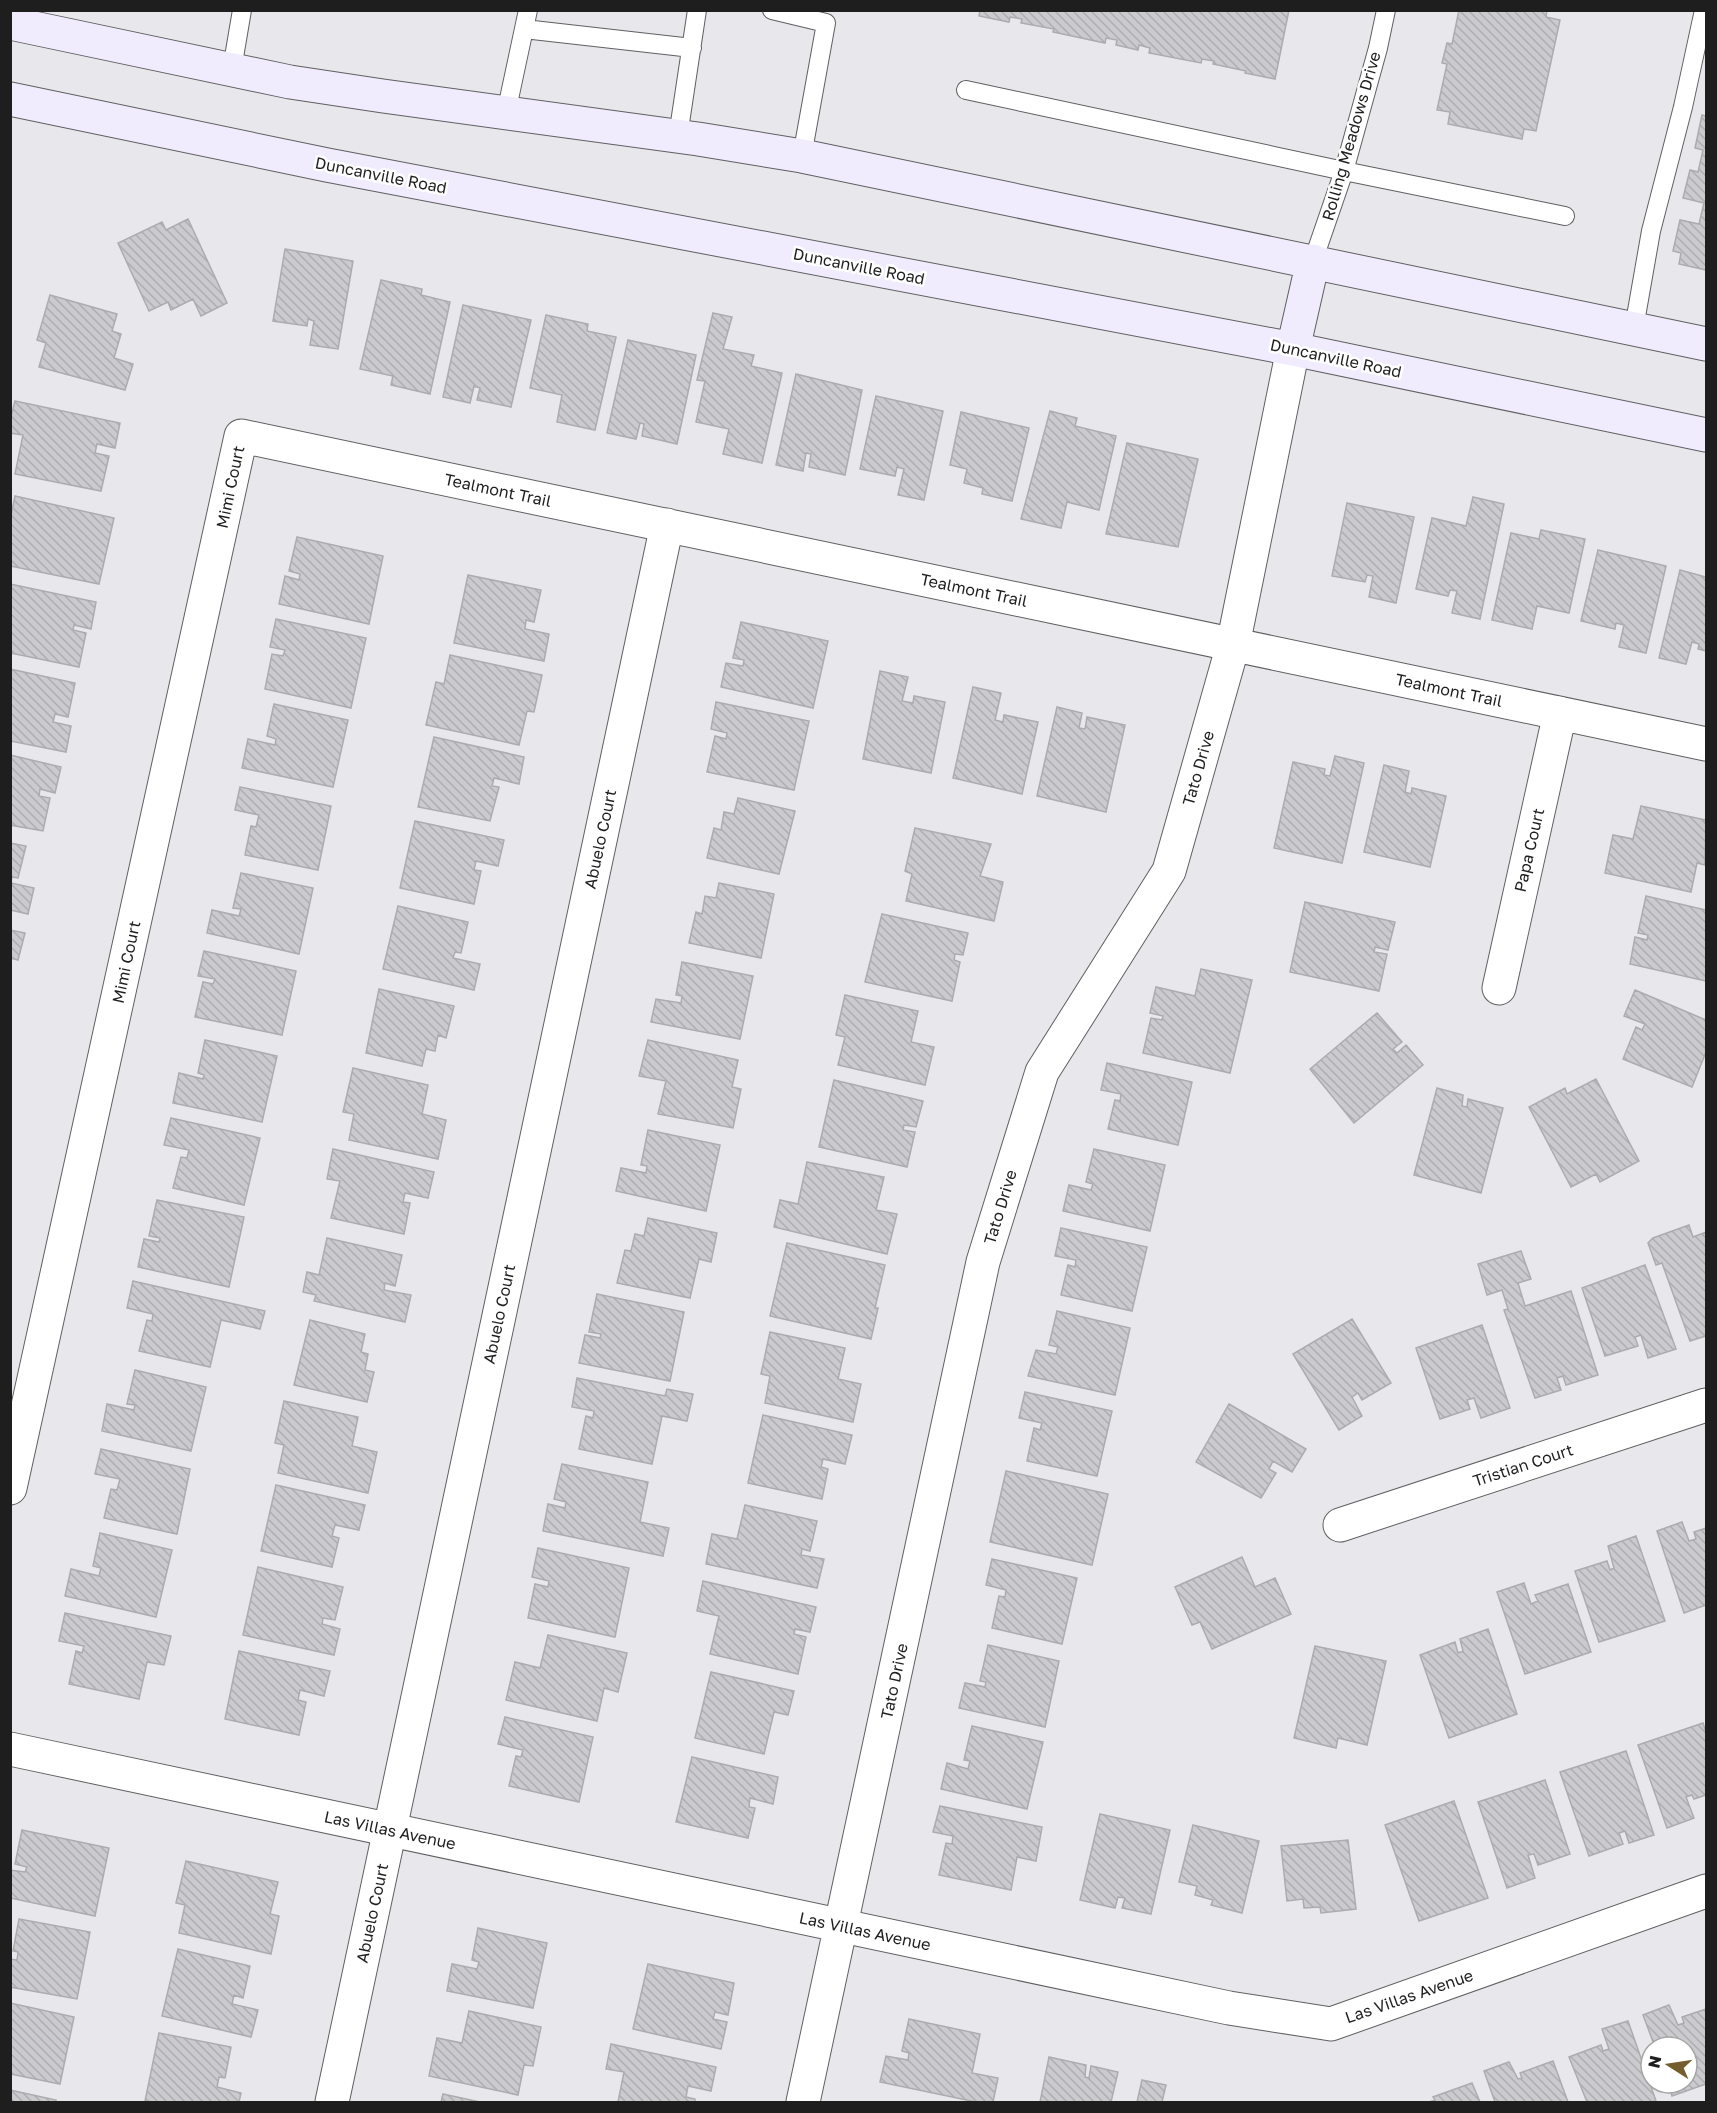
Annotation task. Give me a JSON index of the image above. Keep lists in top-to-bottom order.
{
  "streets": {
    "main road": ["Duncanville Road"],
    "street": [
      "Mimi Court",
      "Tealmont Trail",
      "Tato Drive",
      "Abuelo Court",
      "Papa Court",
      "Tristian Court",
      "Las Villas Avenue"
    ],
    "lane": ["Rolling Meadows Drive"]
  },
  "crossings": [
    ["Duncanville Road", "Tato Drive"],
    ["Mimi Court", "Tealmont Trail"],
    ["Tealmont Trail", "Tato Drive"],
    ["Tealmont Trail", "Abuelo Court"],
    ["Tealmont Trail", "Papa Court"],
    ["Tato Drive", "Las Villas Avenue"],
    ["Abuelo Court", "Las Villas Avenue"]
  ],
  "north": "left"
}
